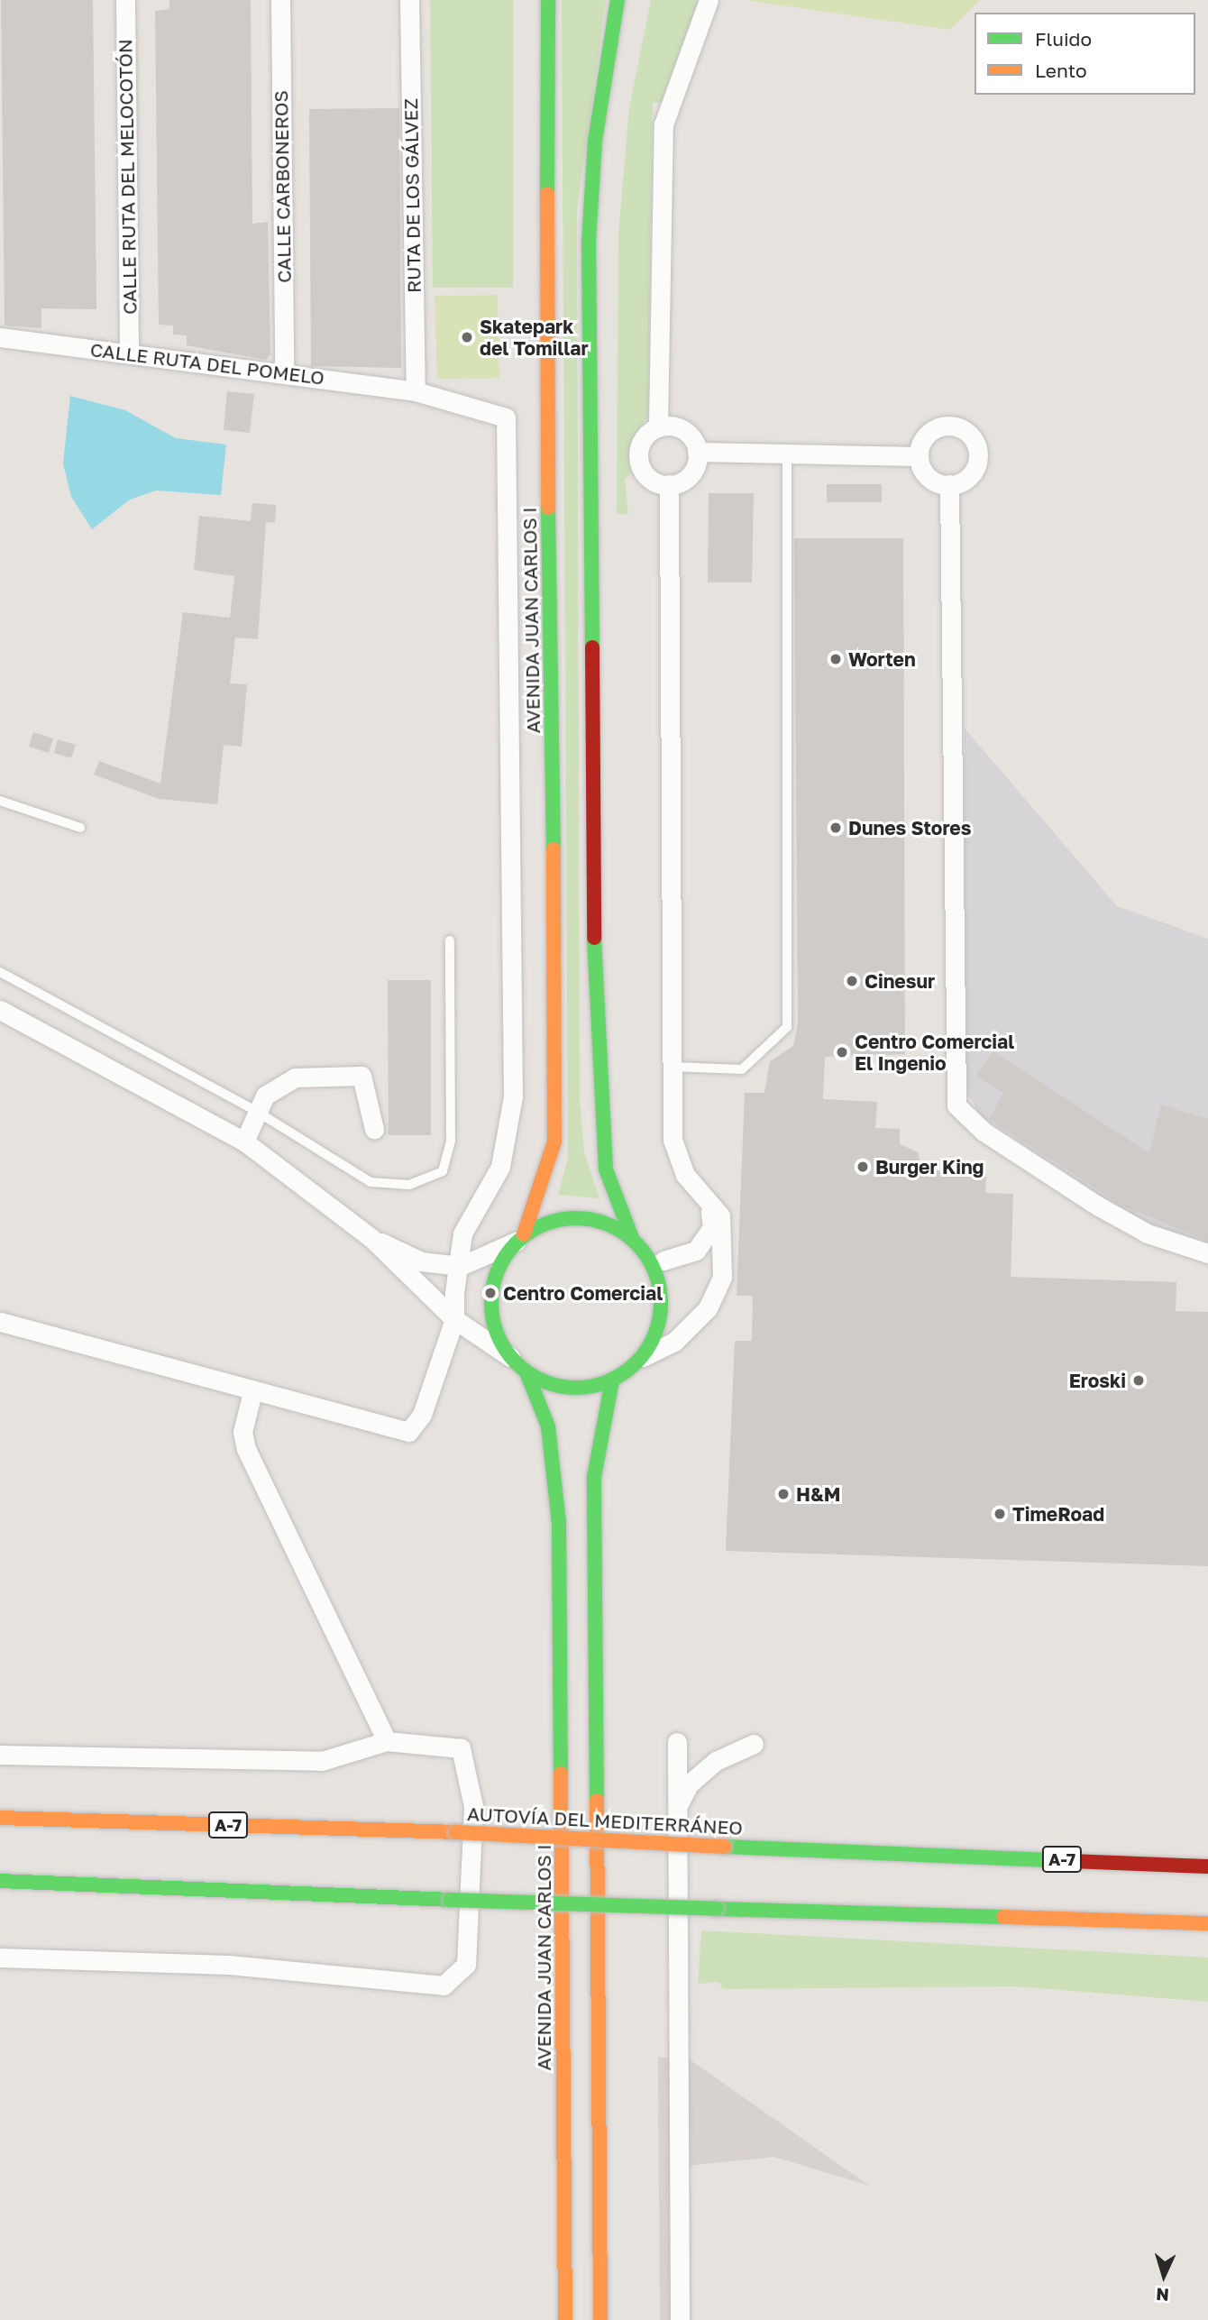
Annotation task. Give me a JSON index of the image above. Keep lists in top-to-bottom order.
{
  "streets": {
    "main road": ["AVENIDA JUAN CARLOS I", "AUTOVÍA DEL MEDITERRÁNEO", "A-7"],
    "street": [
      "CALLE RUTA DEL MELOCOTÓN",
      "CALLE CARBONEROS",
      "RUTA DE LOS GÁLVEZ",
      "CALLE RUTA DEL POMELO"
    ]
  },
  "crossings": [
    ["CALLE RUTA DEL MELOCOTÓN", "CALLE RUTA DEL POMELO"],
    ["CALLE CARBONEROS", "CALLE RUTA DEL POMELO"],
    ["RUTA DE LOS GÁLVEZ", "CALLE RUTA DEL POMELO"]
  ],
  "places": [
    "Skatepark del Tomillar",
    "Worten",
    "Dunes Stores",
    "Cinesur",
    "Centro Comercial El Ingenio",
    "Burger King",
    "Centro Comercial",
    "Eroski",
    "H&M",
    "TimeRoad"
  ],
  "legend": ["Fluido", "Lento"],
  "north": "bottom"
}
